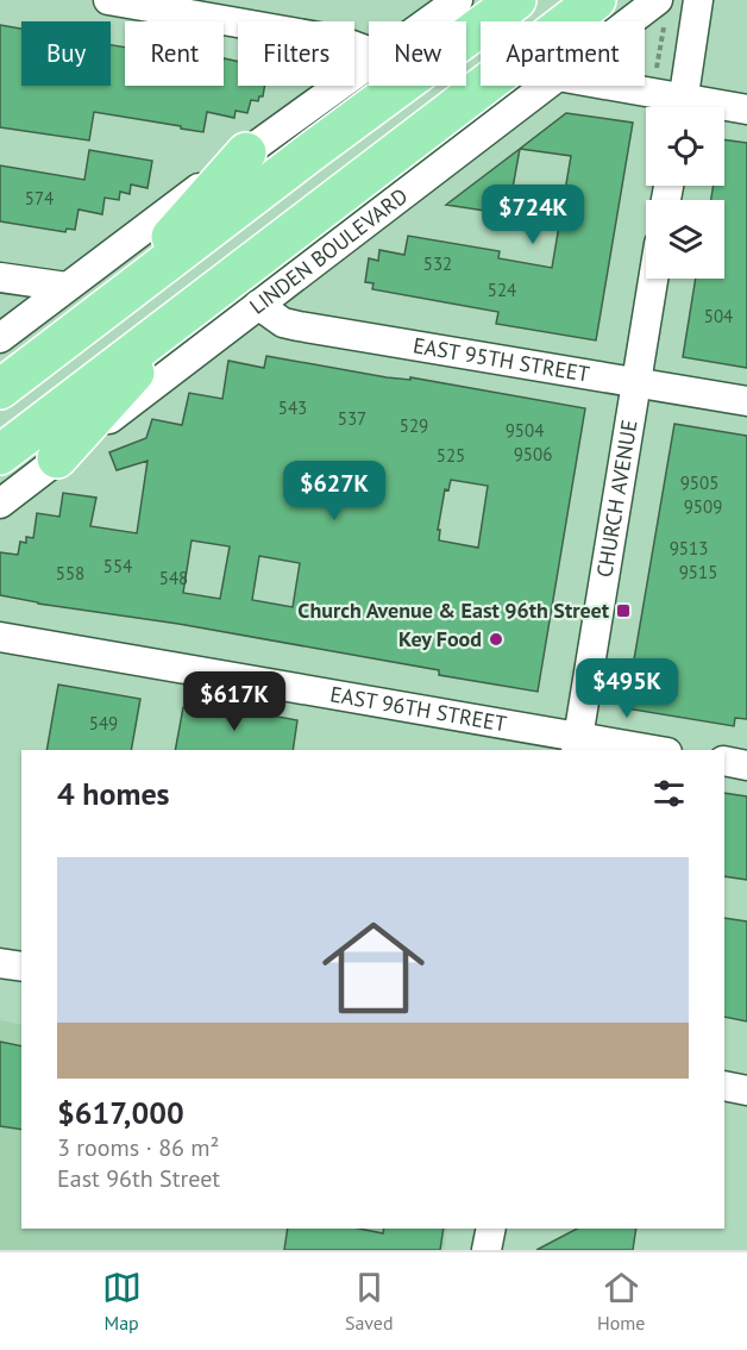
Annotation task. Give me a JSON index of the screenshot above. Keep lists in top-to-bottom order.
{
  "streets": {
    "highway": ["LINDEN BOULEVARD"],
    "street": ["EAST 95TH STREET", "CHURCH AVENUE", "EAST 96TH STREET"]
  },
  "crossings": [
    ["LINDEN BOULEVARD", "EAST 95TH STREET"],
    ["EAST 95TH STREET", "CHURCH AVENUE"],
    ["CHURCH AVENUE", "EAST 96TH STREET"]
  ],
  "places": {
    "transit": ["Church Avenue & East 96th Street"],
    "other": ["Key Food"]
  },
  "house_numbers": [
    "574",
    "532",
    "524",
    "504",
    "543",
    "537",
    "529",
    "9504",
    "9506",
    "525",
    "9505",
    "9509",
    "9513",
    "554",
    "9515",
    "558",
    "548",
    "549"
  ],
  "page": {
    "chip": [
      "Buy",
      "Rent",
      "Filters",
      "New",
      "Apartment"
    ],
    "price": [
      "$724K",
      "$627K",
      "$495K",
      "$617K"
    ],
    "heading": "4 homes",
    "list": [
      {
        "name": "$617,000",
        "note": "3 rooms · 86 m² · East 96th Street"
      }
    ],
    "tabs": ["Map", "Saved", "Home"]
  }
}
